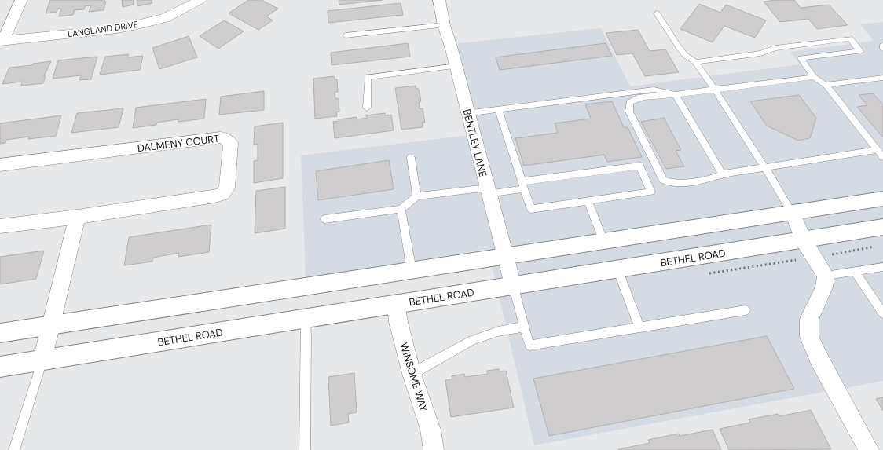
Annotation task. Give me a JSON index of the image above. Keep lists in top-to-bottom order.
{
  "streets": {
    "main road": ["BETHEL ROAD"],
    "street": [
      "LANGLAND DRIVE",
      "DALMENY COURT",
      "BENTLEY LANE",
      "WINSOME WAY"
    ]
  },
  "crossings": [
    ["BENTLEY LANE", "BETHEL ROAD"],
    ["BETHEL ROAD", "WINSOME WAY"]
  ]
}
